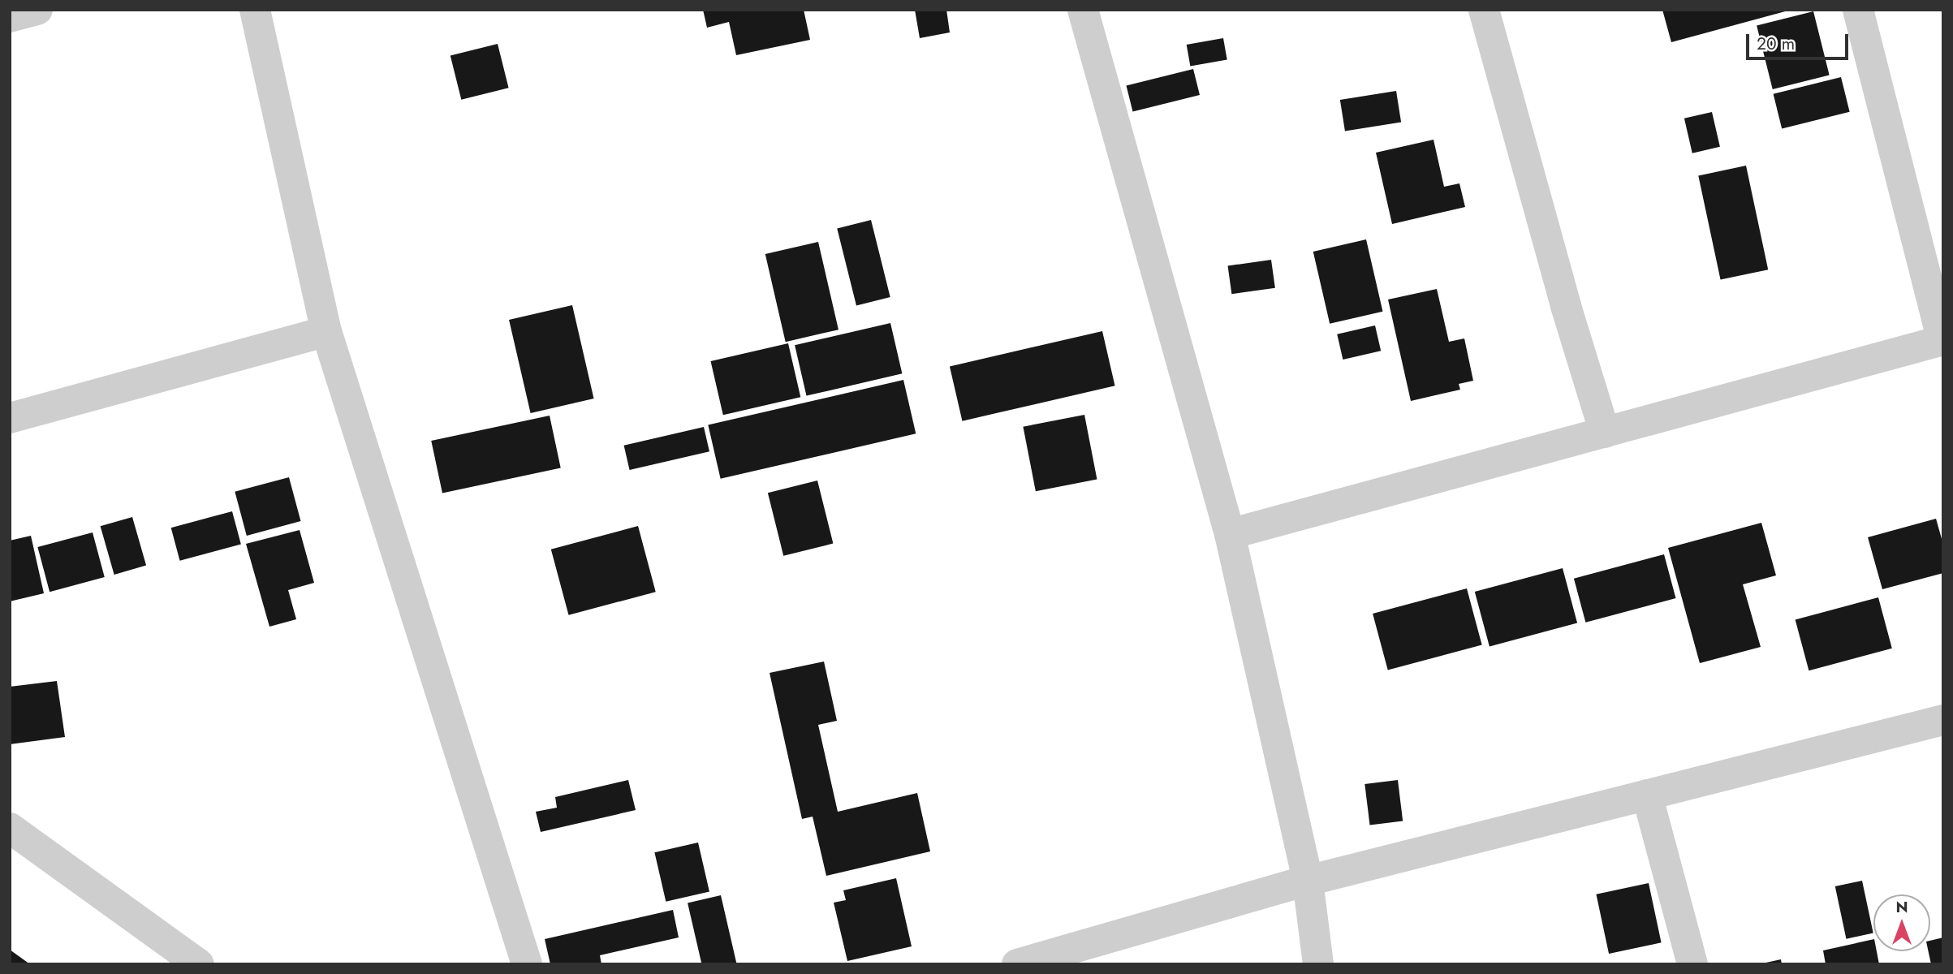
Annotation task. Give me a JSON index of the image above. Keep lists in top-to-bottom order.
{
  "scale_bar": "20 m",
  "north": "top"
}
